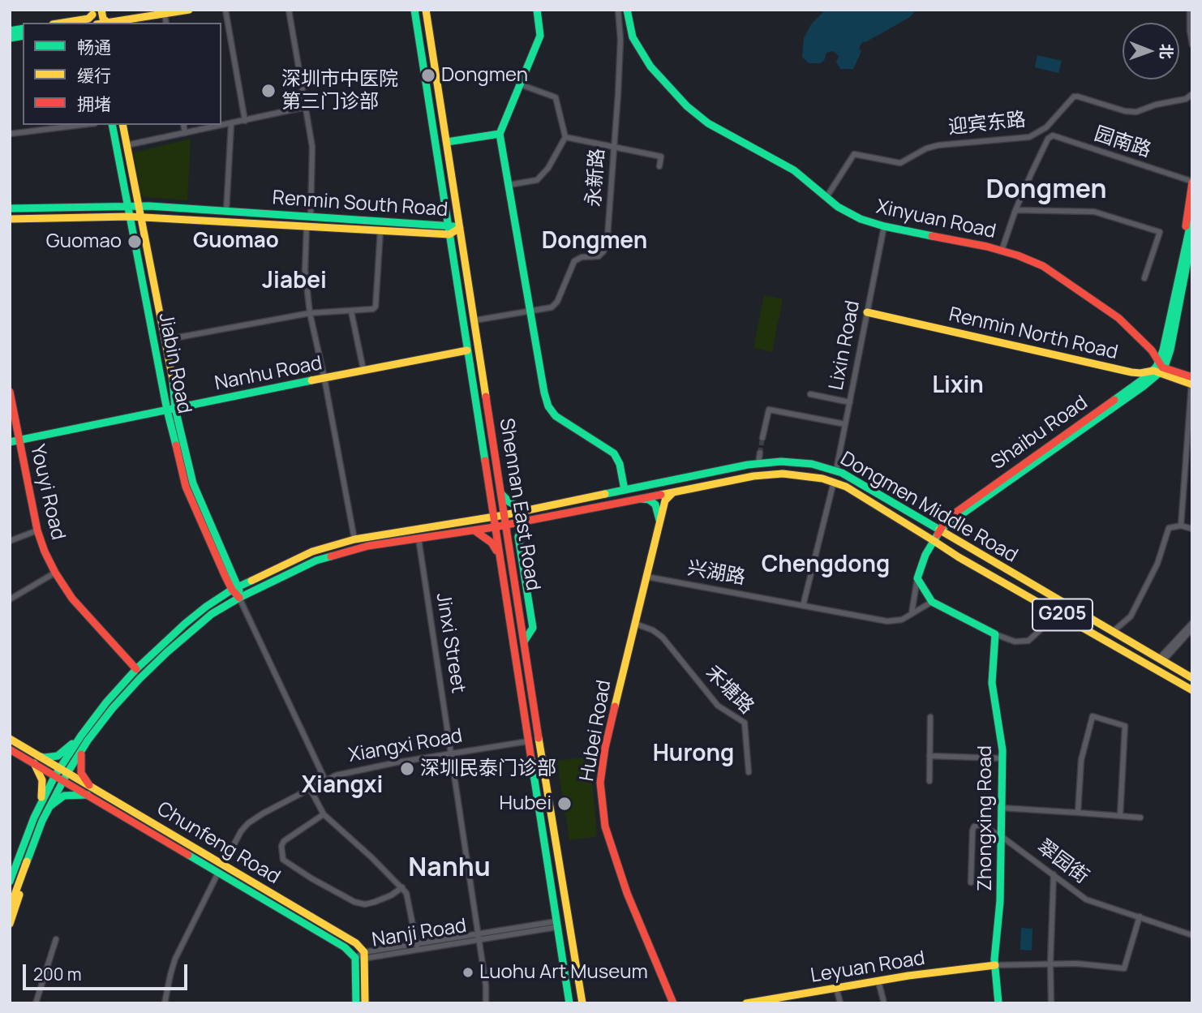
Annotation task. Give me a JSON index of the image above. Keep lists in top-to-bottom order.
{
  "streets": {
    "main road": [
      "Renmin South Road",
      "Xinyuan Road",
      "Renmin North Road",
      "Jiabin Road",
      "Nanhu Road",
      "Shaibu Road",
      "Youyi Road",
      "Shennan East Road",
      "Dongmen Middle Road",
      "G205",
      "Hubei Road",
      "Zhongxing Road",
      "Chunfeng Road",
      "Leyuan Road"
    ],
    "street": [
      "迎宾东路",
      "园南路",
      "永新路",
      "Lixin Road",
      "兴湖路",
      "Jinxi Street",
      "禾塘路",
      "Xiangxi Road",
      "翠园街",
      "Nanji Road"
    ]
  },
  "crossings": [
    ["迎宾东路", "Xinyuan Road"],
    ["永新路", "Shennan East Road"],
    ["Renmin South Road", "Jiabin Road"],
    ["Renmin South Road", "Shennan East Road"],
    ["Xinyuan Road", "Renmin North Road"],
    ["Xinyuan Road", "Lixin Road"],
    ["Xinyuan Road", "Shaibu Road"],
    ["Renmin North Road", "Lixin Road"],
    ["Renmin North Road", "Shaibu Road"],
    ["Lixin Road", "Dongmen Middle Road"],
    ["Jiabin Road", "Nanhu Road"],
    ["Jiabin Road", "Dongmen Middle Road"],
    ["Jiabin Road", "Xiangxi Road"],
    ["Nanhu Road", "Youyi Road"],
    ["Nanhu Road", "Shennan East Road"],
    ["Shaibu Road", "Dongmen Middle Road"],
    ["Youyi Road", "Dongmen Middle Road"],
    ["Shennan East Road", "Dongmen Middle Road"],
    ["Shennan East Road", "Xiangxi Road"],
    ["Shennan East Road", "Nanji Road"],
    ["Dongmen Middle Road", "Jinxi Street"],
    ["Dongmen Middle Road", "Hubei Road"],
    ["Dongmen Middle Road", "Chunfeng Road"],
    ["兴湖路", "Hubei Road"],
    ["Jinxi Street", "Xiangxi Road"],
    ["Jinxi Street", "Nanji Road"],
    ["禾塘路", "Hubei Road"],
    ["Xiangxi Road", "Chunfeng Road"],
    ["Zhongxing Road", "翠园街"],
    ["Zhongxing Road", "Leyuan Road"],
    ["Chunfeng Road", "Nanji Road"]
  ],
  "districts": [
    "Dongmen",
    "Guomao",
    "Dongmen",
    "Jiabei",
    "Lixin",
    "Chengdong",
    "Hurong",
    "Xiangxi",
    "Nanhu"
  ],
  "places": [
    "Dongmen",
    "深圳市中医院 第三门诊部",
    "Guomao",
    "深圳民泰门诊部",
    "Hubei",
    "Luohu Art Museum"
  ],
  "legend": ["畅通", "缓行", "拥堵"],
  "scale_bar": "200 m",
  "north": "right"
}
